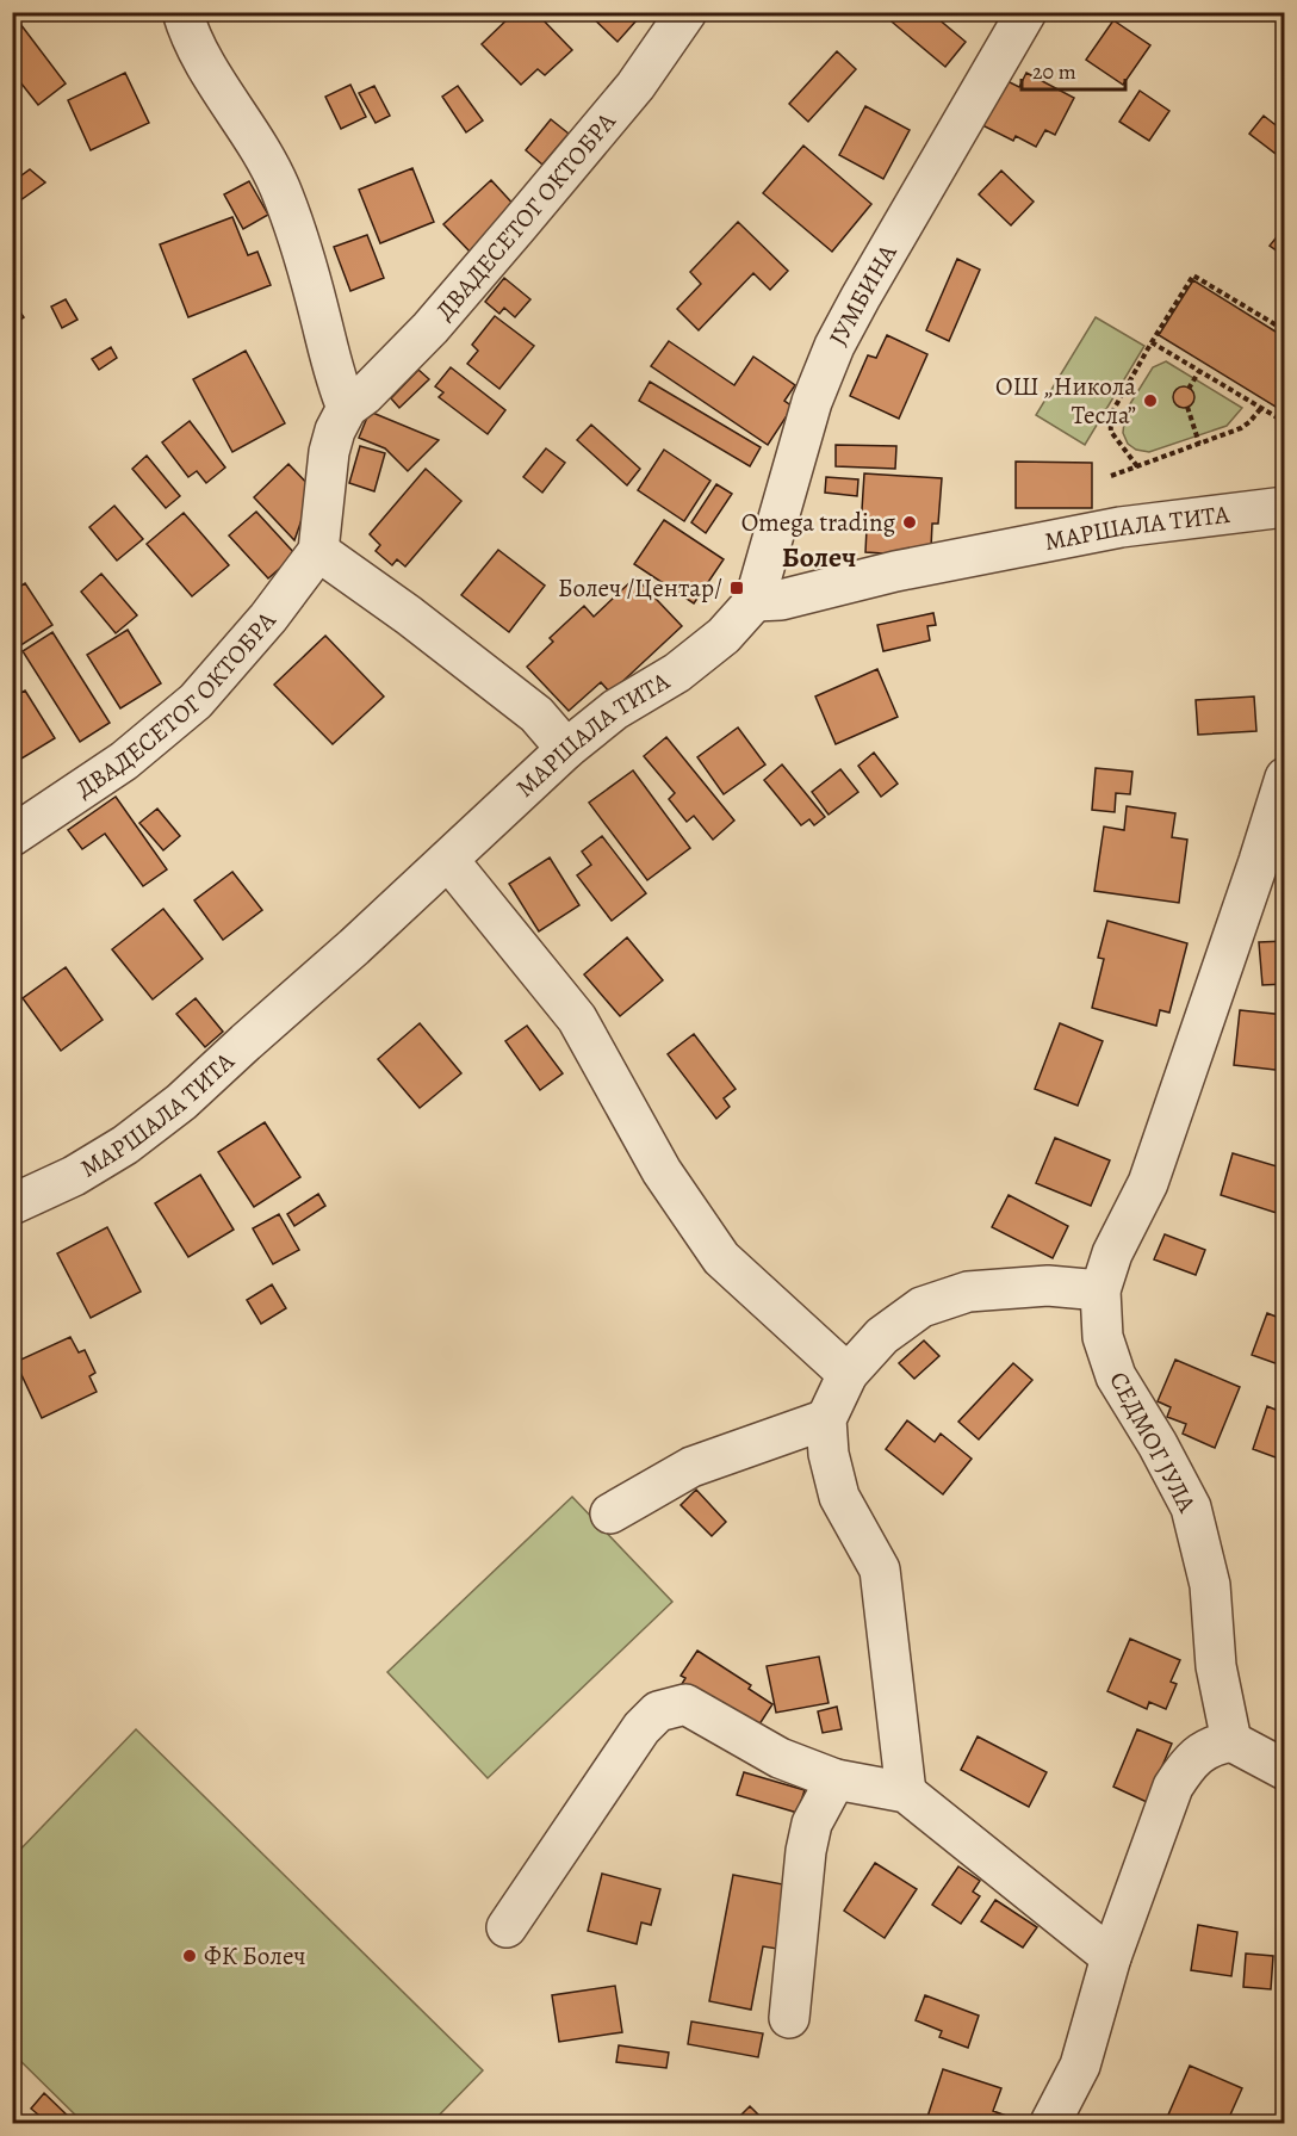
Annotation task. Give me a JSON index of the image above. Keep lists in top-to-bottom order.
{
  "streets": {
    "street": [
      "ДВАДЕСЕТОГ ОКТОБРА",
      "ЈУМБИНА",
      "МАРШАЛА ТИТА",
      "СЕДМОГ ЈУЛА"
    ]
  },
  "crossings": [
    ["ЈУМБИНА", "МАРШАЛА ТИТА"]
  ],
  "districts": ["Болеч"],
  "places": {
    "other": ["ОШ „Никола Тесла”", "Omega trading", "ФК Болеч"],
    "transit": ["Болеч /Центар/"]
  },
  "scale_bar": "20 m"
}
